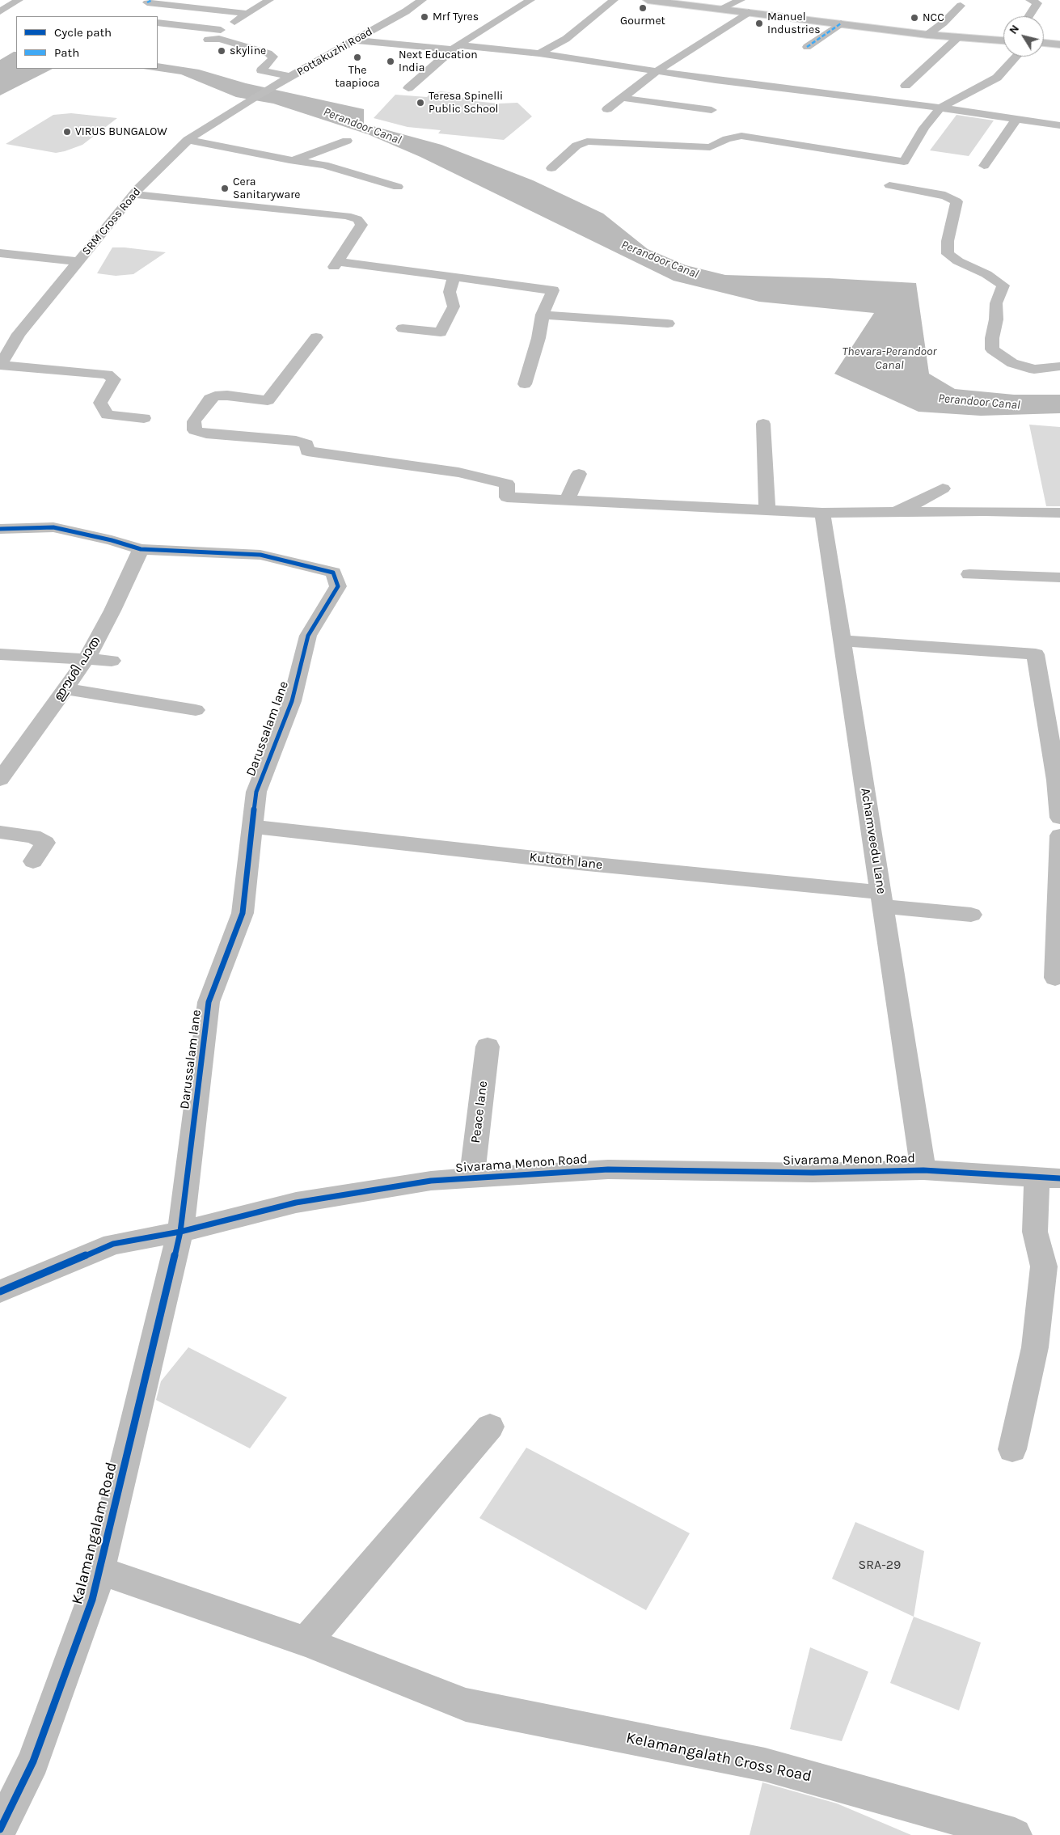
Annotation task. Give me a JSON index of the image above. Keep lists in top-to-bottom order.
{
  "streets": {
    "street": [
      "Pottakuzhi Road",
      "SRM Cross Road",
      "ഈശി പാത",
      "Darussalam lane",
      "Achamveedu Lane",
      "Kuttoth lane",
      "Peace lane",
      "Sivarama Menon Road",
      "Kalamangalam Road",
      "Kelamangalath Cross Road"
    ]
  },
  "crossings": [
    ["Pottakuzhi Road", "SRM Cross Road"],
    ["ഈശി പാത", "Darussalam lane"],
    ["Darussalam lane", "Kuttoth lane"],
    ["Darussalam lane", "Sivarama Menon Road"],
    ["Darussalam lane", "Kalamangalam Road"],
    ["Achamveedu Lane", "Kuttoth lane"],
    ["Achamveedu Lane", "Sivarama Menon Road"],
    ["Peace lane", "Sivarama Menon Road"],
    ["Sivarama Menon Road", "Kalamangalam Road"],
    ["Kalamangalam Road", "Kelamangalath Cross Road"]
  ],
  "water": ["Perandoor Canal", "Thevara-Perandoor Canal"],
  "places": [
    "Gourmet",
    "Mrf Tyres",
    "NCC",
    "Manuel Industries",
    "skyline",
    "The taapioca",
    "Next Education India",
    "Teresa Spinelli Public School",
    "VIRUS BUNGALOW",
    "Cera Sanitaryware"
  ],
  "house_numbers": ["SRA-29"],
  "legend": ["Cycle path", "Path"],
  "north": "top left"
}
